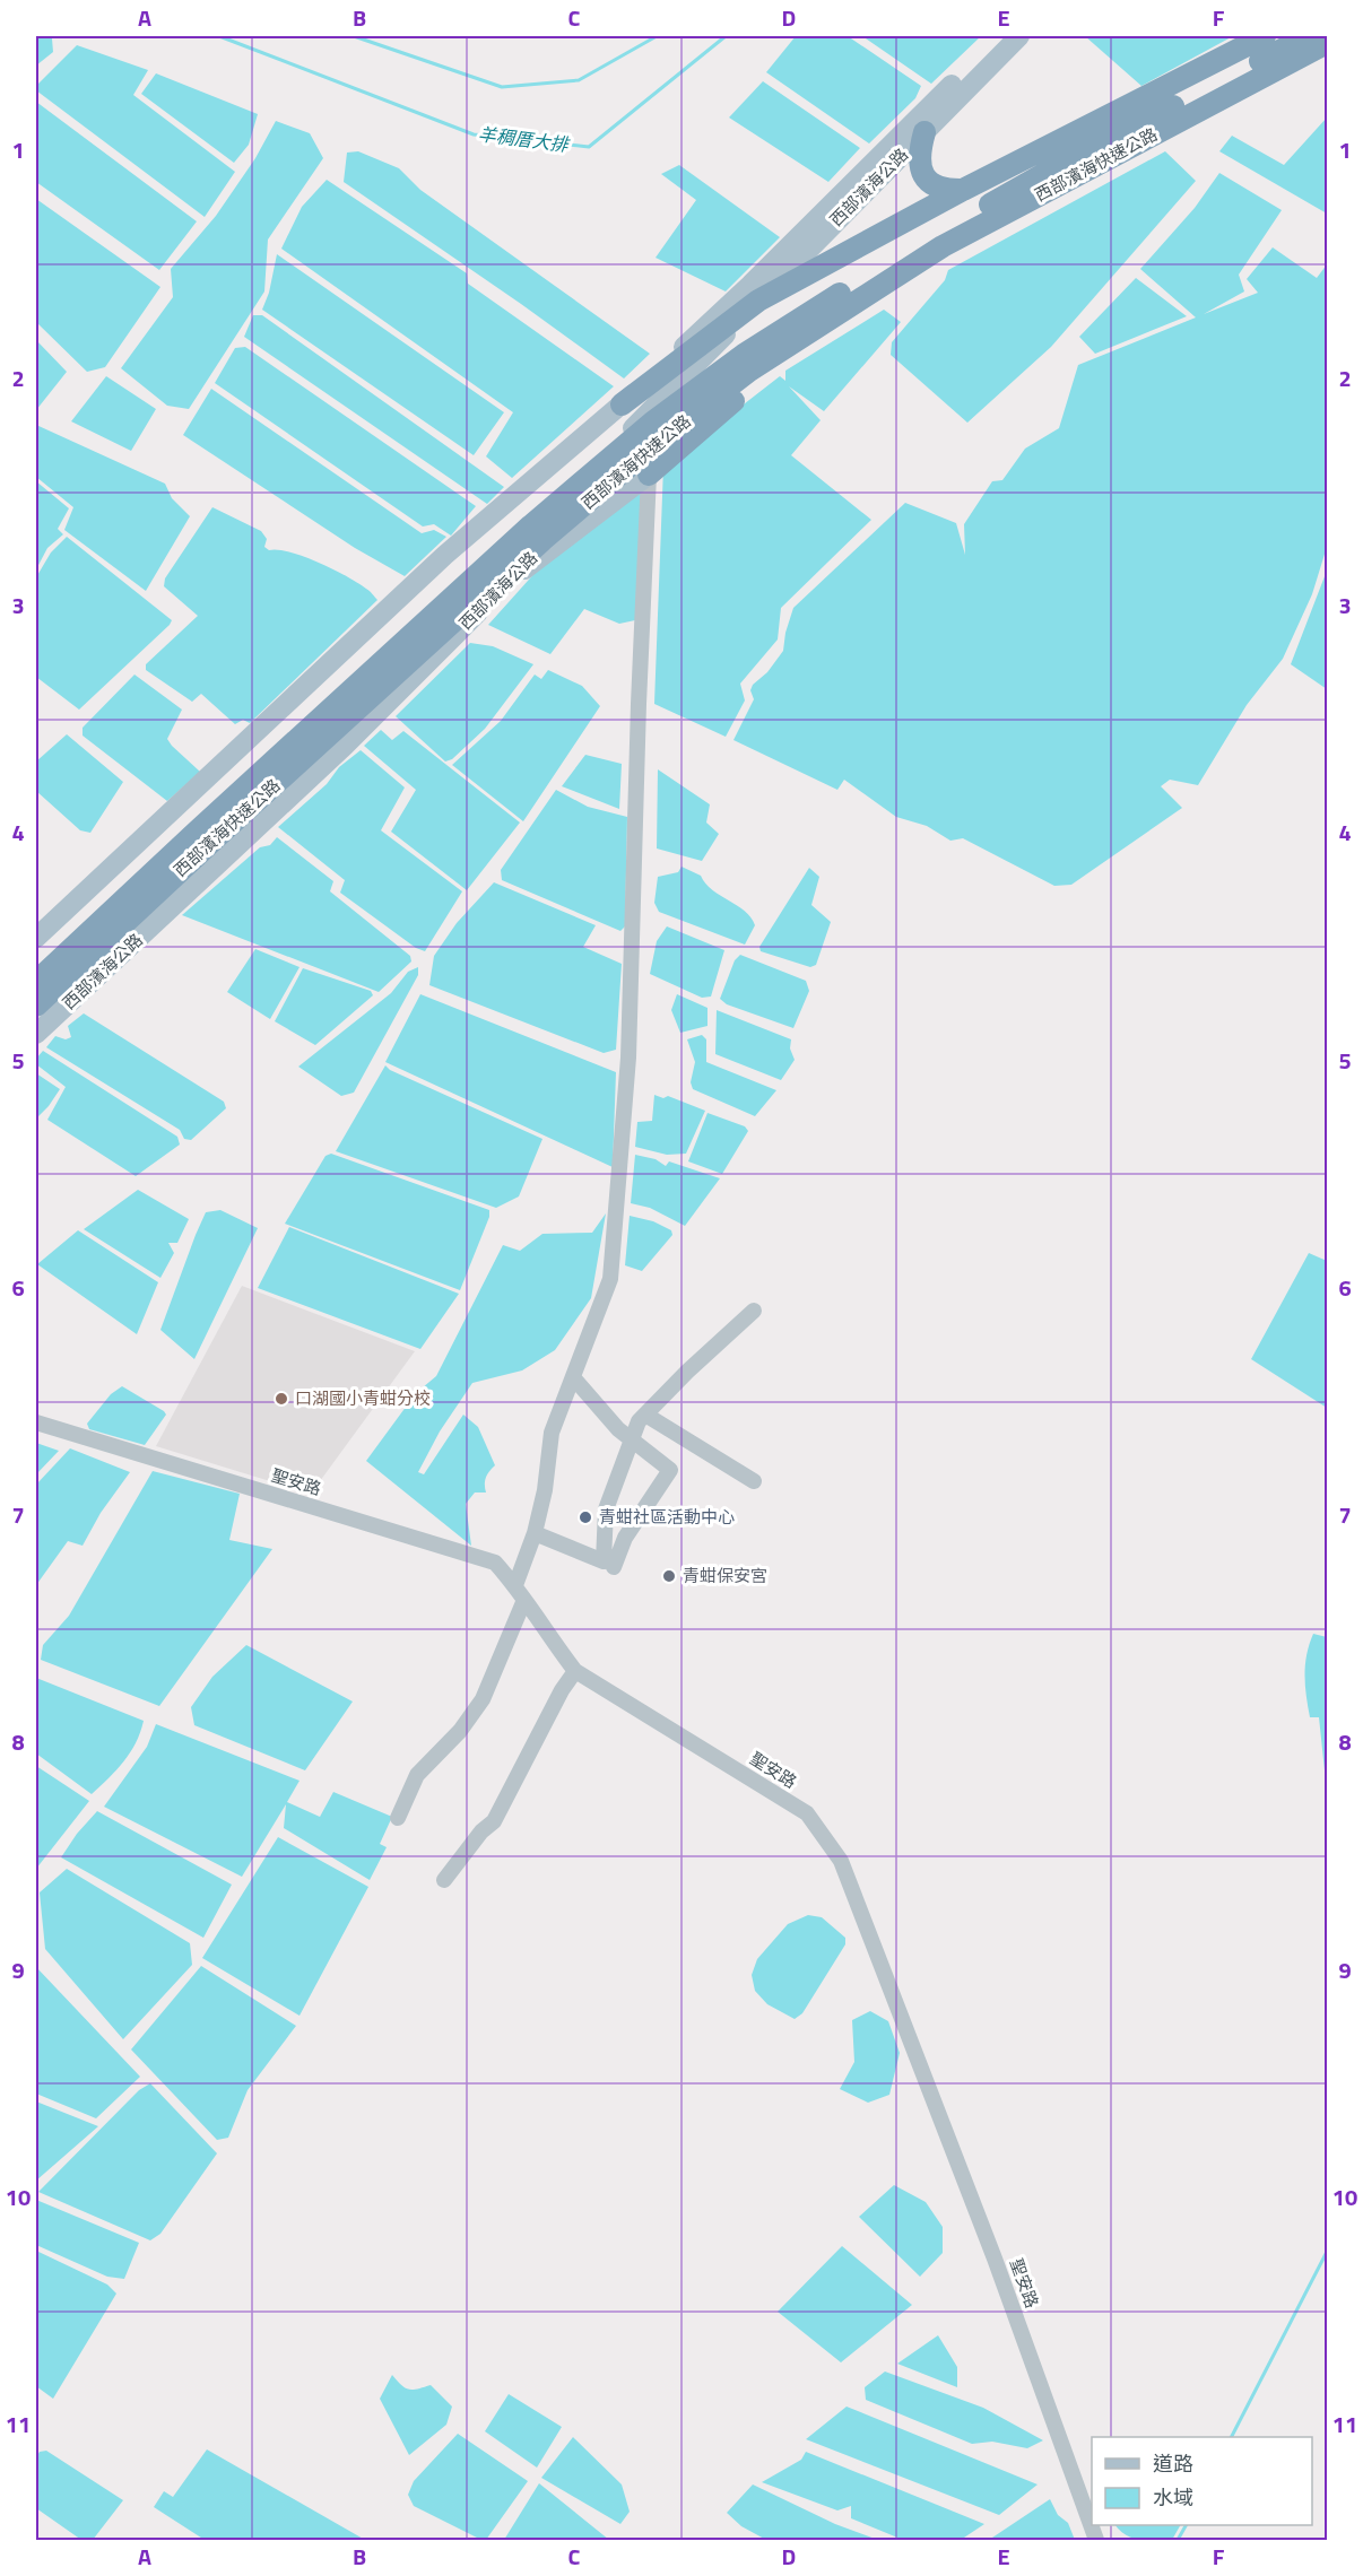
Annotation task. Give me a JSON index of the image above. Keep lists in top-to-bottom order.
{
  "streets": {
    "highway": ["西部濱海快速公路"],
    "main road": ["西部濱海公路"],
    "street": ["聖安路"]
  },
  "water": ["羊稠厝大排"],
  "places": ["口湖國小青蚶分校", "青蚶社區活動中心", "青蚶保安宮"],
  "legend": ["道路", "水域"],
  "grid": {
    "columns": [
      "A",
      "B",
      "C",
      "D",
      "E",
      "F"
    ],
    "rows": [
      "1",
      "2",
      "3",
      "4",
      "5",
      "6",
      "7",
      "8",
      "9",
      "10",
      "11"
    ]
  }
}
